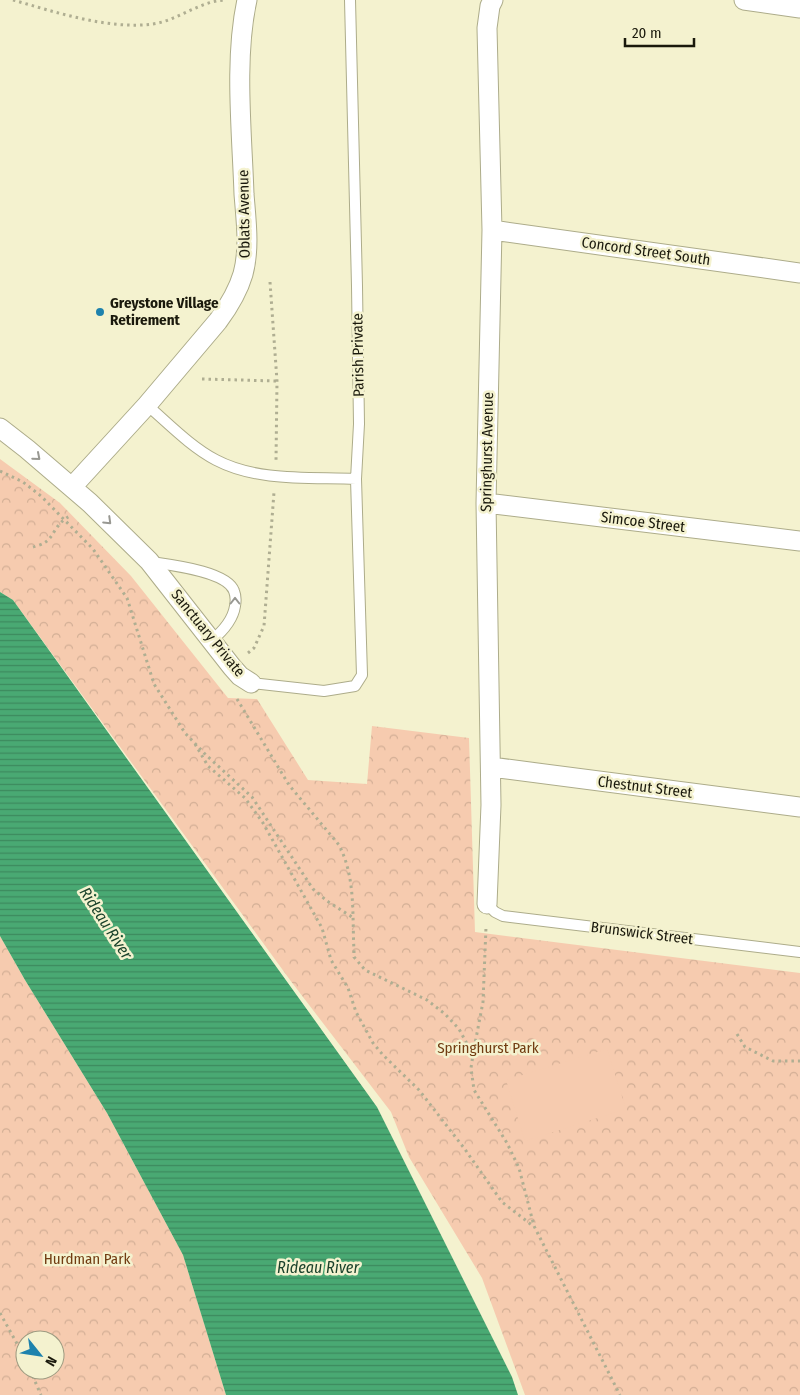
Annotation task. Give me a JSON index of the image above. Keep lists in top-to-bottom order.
{
  "streets": {
    "street": [
      "Oblats Avenue",
      "Concord Street South",
      "Springhurst Avenue",
      "Simcoe Street",
      "Sanctuary Private",
      "Chestnut Street"
    ],
    "lane": ["Parish Private", "Brunswick Street"]
  },
  "crossings": [
    ["Oblats Avenue", "Sanctuary Private"],
    ["Concord Street South", "Springhurst Avenue"],
    ["Parish Private", "Sanctuary Private"],
    ["Springhurst Avenue", "Simcoe Street"],
    ["Springhurst Avenue", "Chestnut Street"],
    ["Springhurst Avenue", "Brunswick Street"]
  ],
  "water": ["Rideau River"],
  "parks": ["Springhurst Park", "Hurdman Park"],
  "places": ["Greystone Village Retirement"],
  "scale_bar": "20 m",
  "north": "bottom right"
}
